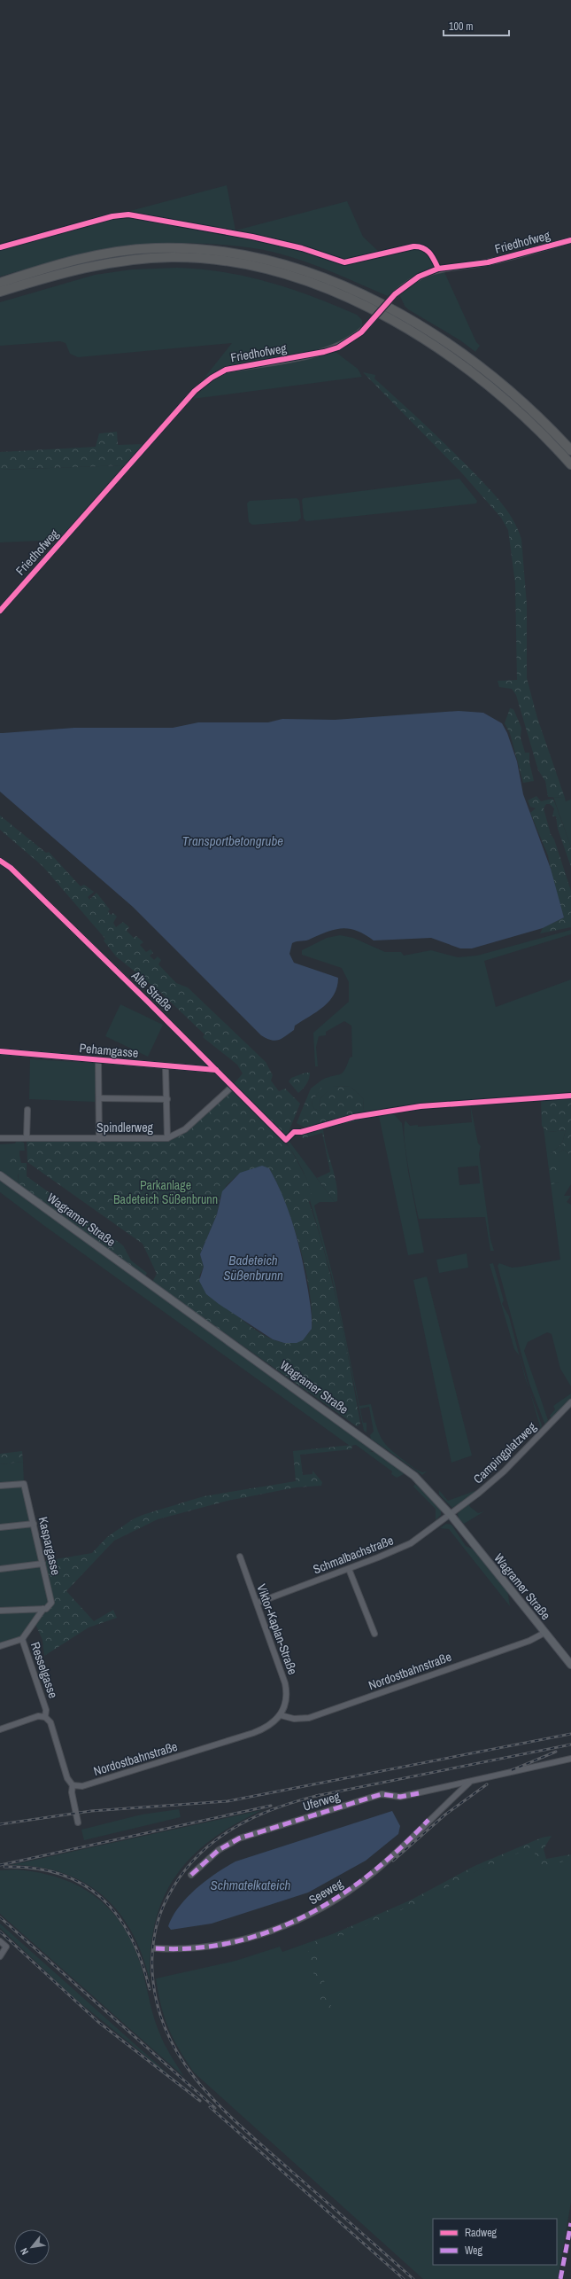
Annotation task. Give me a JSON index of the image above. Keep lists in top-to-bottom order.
{
  "streets": {
    "main road": ["Wagramer Straße"],
    "street": [
      "Friedhofweg",
      "Alte Straße",
      "Pehamgasse",
      "Spindlerweg",
      "Campingplatzweg",
      "Kaspargasse",
      "Schmalbachstraße",
      "Viktor-Kaplan-Straße",
      "Resselgasse",
      "Nordostbahnstraße",
      "Uferweg",
      "Seeweg"
    ]
  },
  "crossings": [
    ["Alte Straße", "Pehamgasse"],
    ["Alte Straße", "Spindlerweg"],
    ["Wagramer Straße", "Campingplatzweg"],
    ["Wagramer Straße", "Schmalbachstraße"],
    ["Wagramer Straße", "Nordostbahnstraße"],
    ["Campingplatzweg", "Schmalbachstraße"],
    ["Schmalbachstraße", "Viktor-Kaplan-Straße"],
    ["Viktor-Kaplan-Straße", "Nordostbahnstraße"],
    ["Resselgasse", "Nordostbahnstraße"],
    ["Uferweg", "Seeweg"]
  ],
  "water": ["Transportbetongrube", "Badeteich Süßenbrunn", "Schmatelkateich"],
  "parks": ["Parkanlage Badeteich Süßenbrunn"],
  "legend": ["Radweg", "Weg"],
  "scale_bar": "100 m",
  "north": "bottom left"
}
